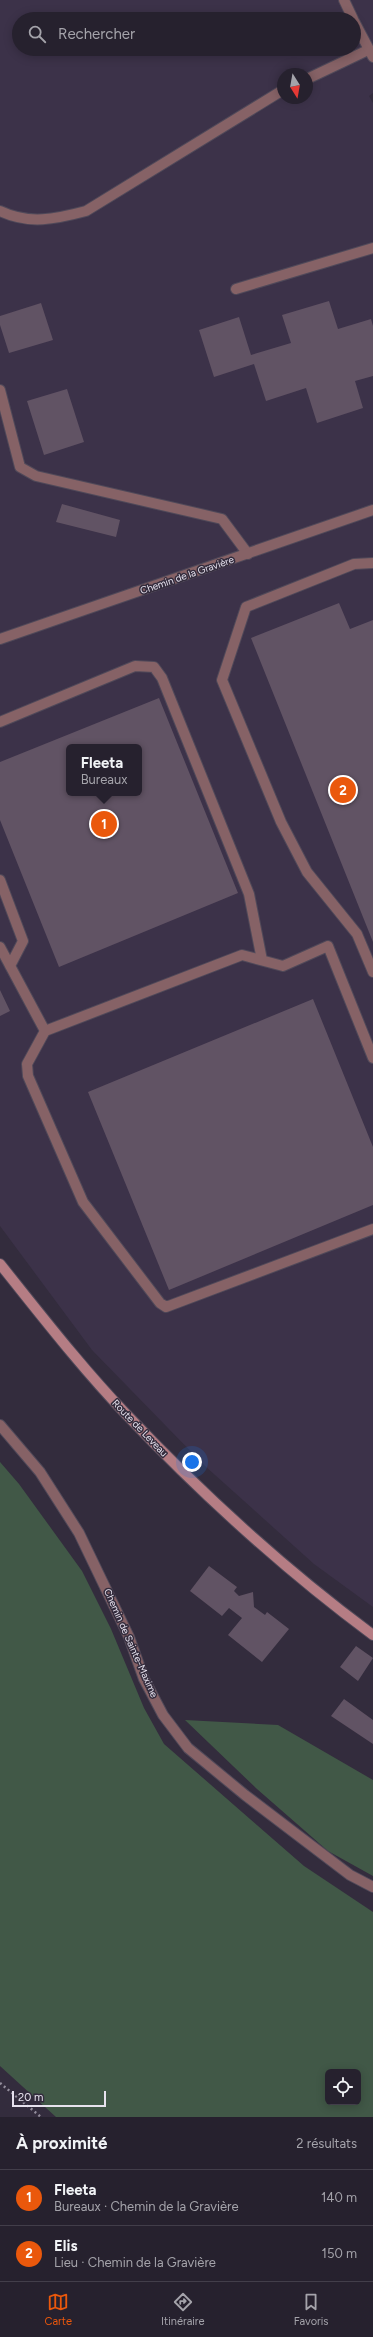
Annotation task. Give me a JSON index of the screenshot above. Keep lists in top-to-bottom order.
{
  "streets": {
    "street": ["Chemin de la Gravière", "Route de Leveau", "Chemin de Sainte-Maxime"]
  },
  "scale_bar": "20 m",
  "north": "bottom",
  "page": {
    "search": "Rechercher",
    "popup": ["Fleeta", "Bureaux"],
    "pins": ["2", "1"],
    "scale": "20 m",
    "heading": ["À proximité", "2 résultats"],
    "list": [
      {
        "mark": "1",
        "name": "Fleeta",
        "note": "Bureaux · Chemin de la Gravière",
        "value": "140 m"
      },
      {
        "mark": "2",
        "name": "Elis",
        "note": "Lieu · Chemin de la Gravière",
        "value": "150 m"
      }
    ],
    "nav": ["Carte", "Itinéraire", "Favoris"]
  }
}
